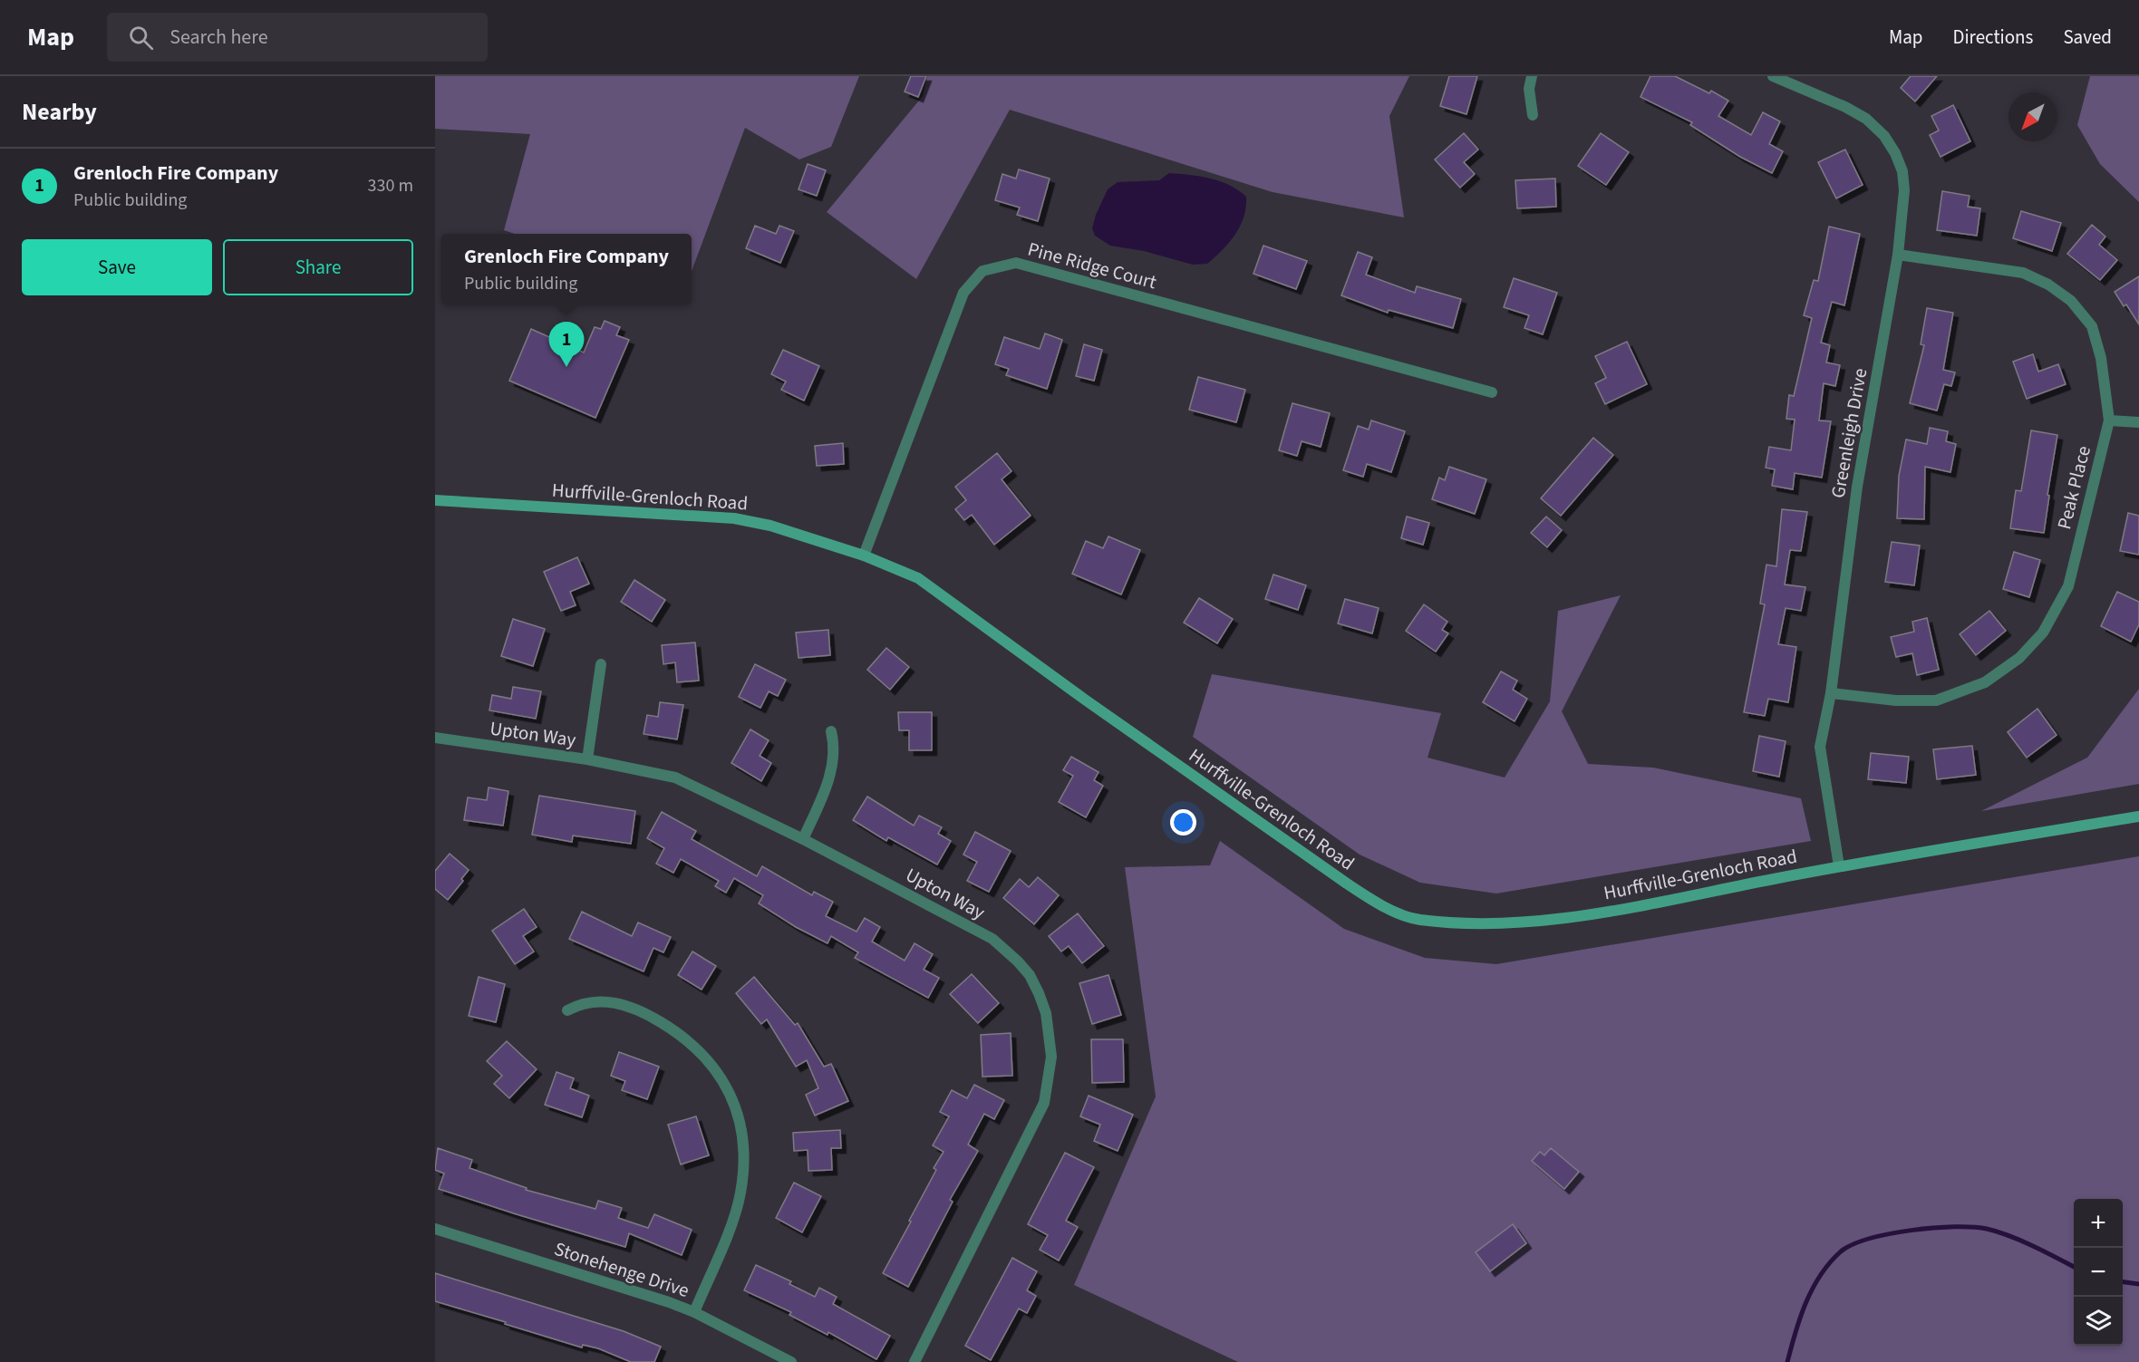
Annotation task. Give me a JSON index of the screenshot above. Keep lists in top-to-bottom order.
{
  "streets": {
    "main road": ["Hurffville-Grenloch Road"],
    "street": [
      "Pine Ridge Court",
      "Greenleigh Drive",
      "Peak Place",
      "Upton Way",
      "Stonehenge Drive"
    ]
  },
  "crossings": [
    ["Pine Ridge Court", "Hurffville-Grenloch Road"],
    ["Greenleigh Drive", "Peak Place"],
    ["Greenleigh Drive", "Hurffville-Grenloch Road"]
  ],
  "north": "bottom left",
  "page": {
    "header": "Map",
    "search": "Search here",
    "nav": ["Map", "Directions", "Saved"],
    "heading": "Nearby",
    "list": [
      {
        "mark": "1",
        "name": "Grenloch Fire Company",
        "note": "Public building",
        "value": "330 m"
      }
    ],
    "buttons": ["Save", "Share"],
    "popup": ["Grenloch Fire Company", "Public building"],
    "pins": "1",
    "map_buttons": ["+", "−"]
  }
}
